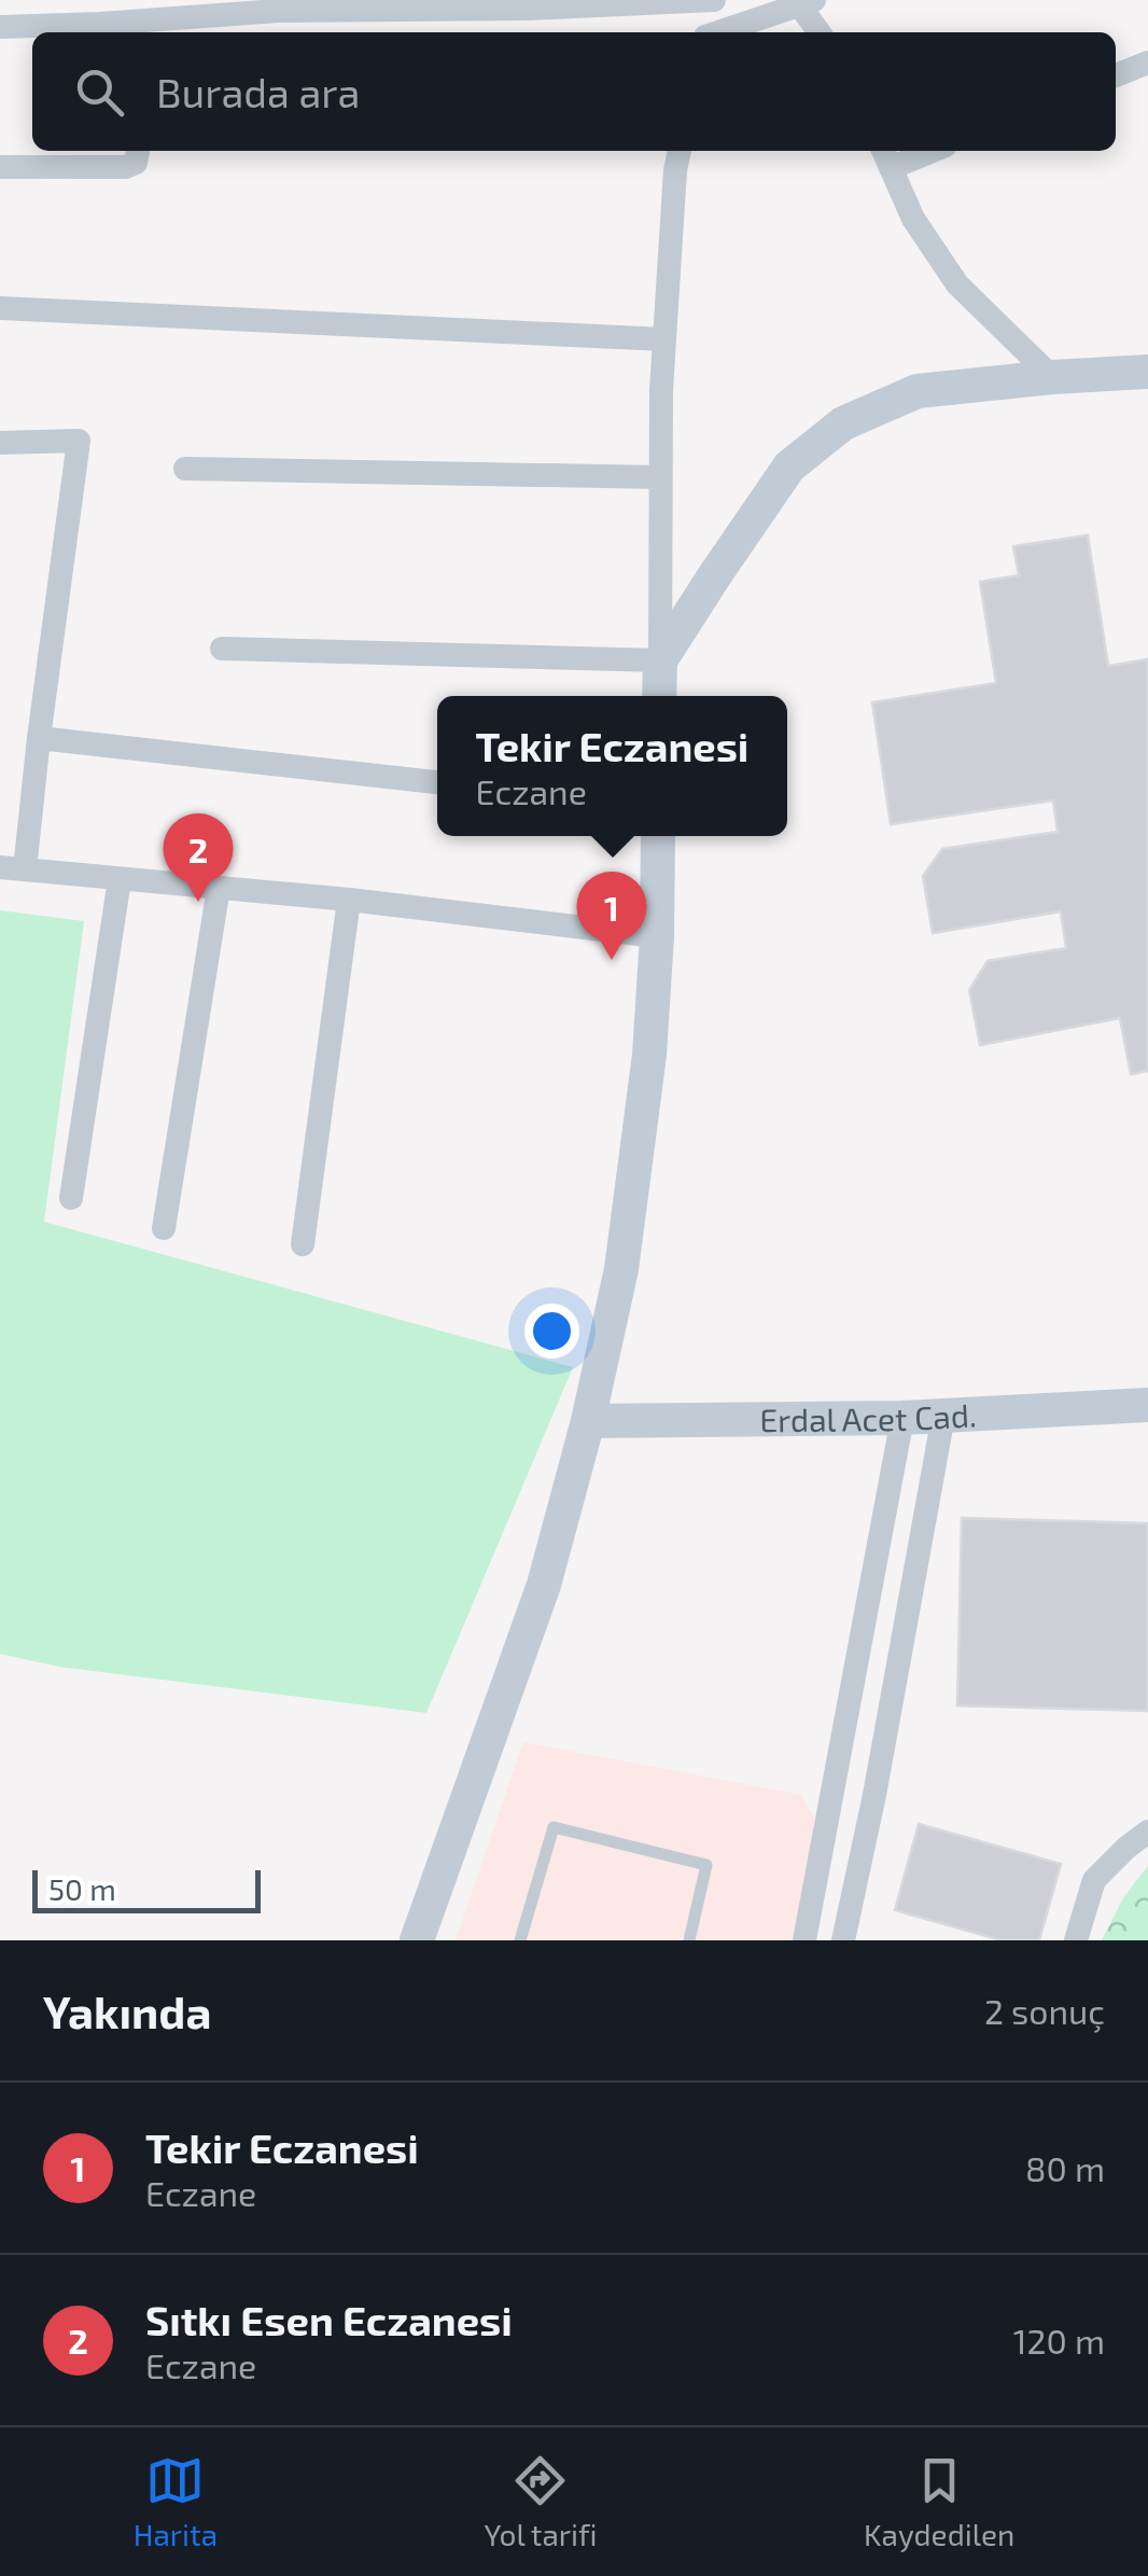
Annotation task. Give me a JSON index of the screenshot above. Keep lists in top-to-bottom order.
{
  "streets": {
    "main road": ["Erdal Acet Cad."]
  },
  "scale_bar": "50 m",
  "page": {
    "search": "Burada ara",
    "popup": ["Tekir Eczanesi", "Eczane"],
    "pins": ["2", "1"],
    "scale": "50 m",
    "heading": ["Yakında", "2 sonuç"],
    "list": [
      {
        "mark": "1",
        "name": "Tekir Eczanesi",
        "note": "Eczane",
        "value": "80 m"
      },
      {
        "mark": "2",
        "name": "Sıtkı Esen Eczanesi",
        "note": "Eczane",
        "value": "120 m"
      }
    ],
    "nav": ["Harita", "Yol tarifi", "Kaydedilen"]
  }
}
